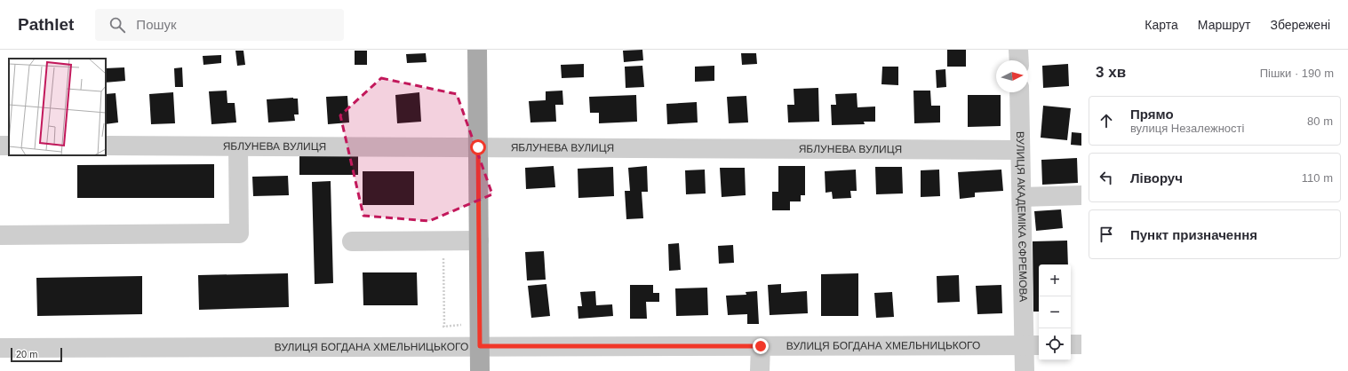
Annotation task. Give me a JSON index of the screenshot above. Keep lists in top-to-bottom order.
{
  "streets": {
    "street": ["ЯБЛУНЕВА ВУЛИЦЯ", "ВУЛИЦЯ АКАДЕМІКА ЄФРЕМОВА", "ВУЛИЦЯ БОГДАНА ХМЕЛЬНИЦЬКОГО"]
  },
  "crossings": [
    ["ЯБЛУНЕВА ВУЛИЦЯ", "ВУЛИЦЯ АКАДЕМІКА ЄФРЕМОВА"],
    ["ВУЛИЦЯ АКАДЕМІКА ЄФРЕМОВА", "ВУЛИЦЯ БОГДАНА ХМЕЛЬНИЦЬКОГО"]
  ],
  "scale_bar": "20 m",
  "north": "right",
  "page": {
    "header": "Pathlet",
    "search": "Пошук",
    "nav": ["Карта", "Маршрут", "Збережені"],
    "heading": ["3 хв", "Пішки · 190 m"],
    "list": [
      ["Прямо", "вулиця Незалежності", "80 m"],
      ["Ліворуч", "110 m"],
      "Пункт призначення"
    ],
    "map_buttons": ["+", "−"],
    "scale": "20 m"
  }
}
